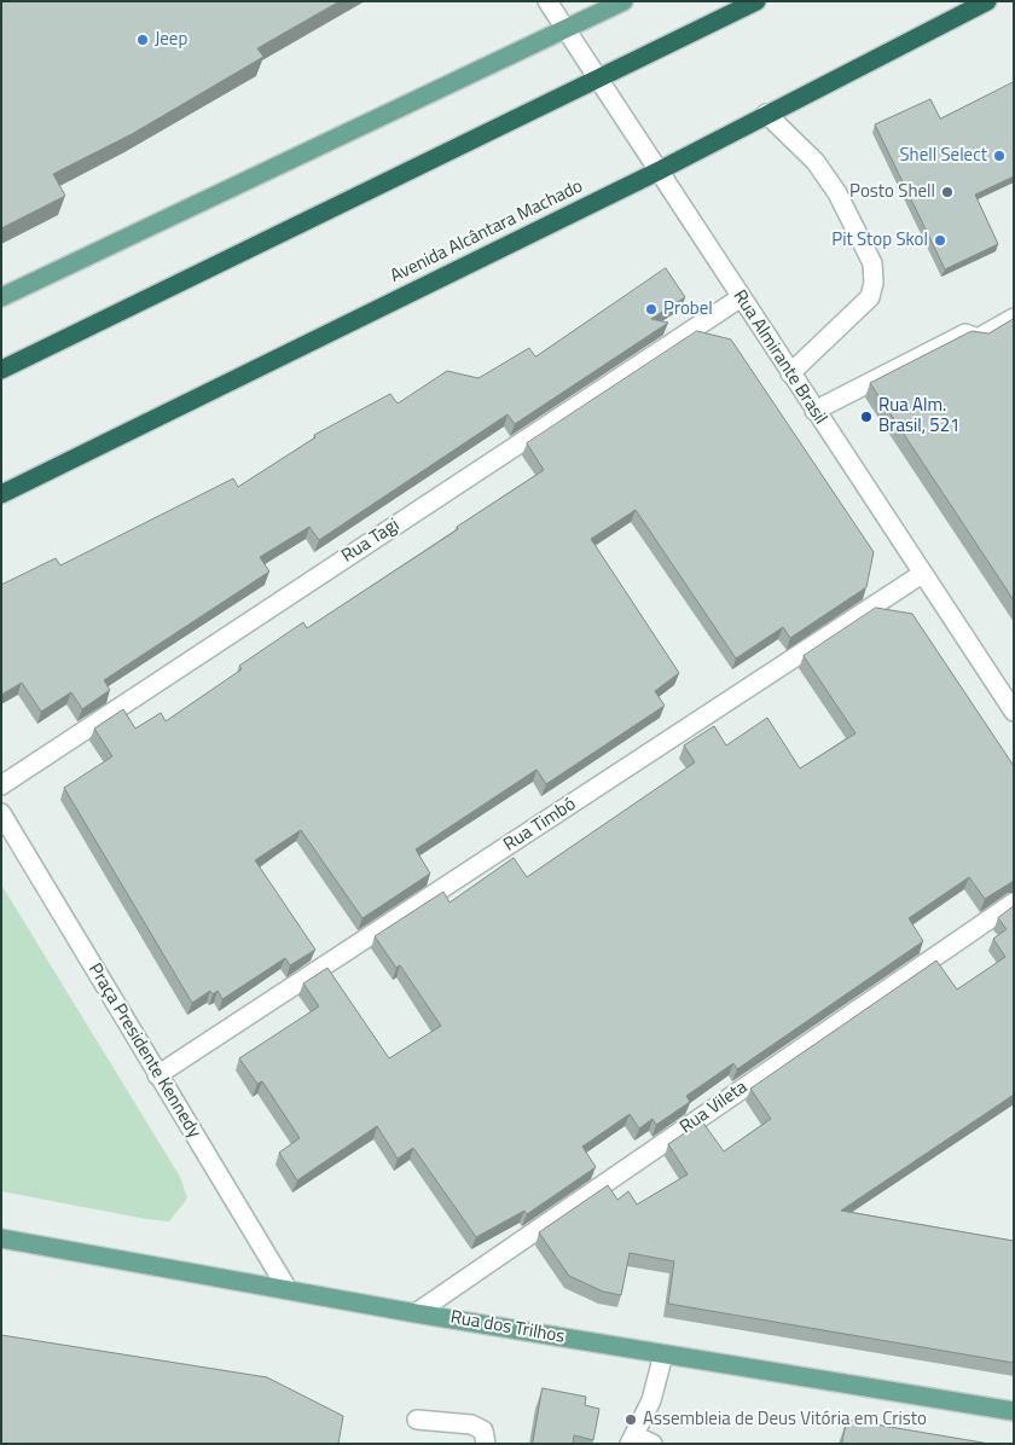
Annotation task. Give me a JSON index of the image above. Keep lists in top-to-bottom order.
{
  "streets": {
    "highway": ["Avenida Alcântara Machado"],
    "main road": ["Rua dos Trilhos"],
    "street": [
      "Rua Almirante Brasil",
      "Rua Tagi",
      "Rua Timbó",
      "Praça Presidente Kennedy",
      "Rua Vileta"
    ]
  },
  "crossings": [
    ["Avenida Alcântara Machado", "Rua Almirante Brasil"],
    ["Rua Almirante Brasil", "Rua Tagi"],
    ["Rua Almirante Brasil", "Rua Timbó"],
    ["Rua Timbó", "Praça Presidente Kennedy"],
    ["Praça Presidente Kennedy", "Rua dos Trilhos"],
    ["Rua Vileta", "Rua dos Trilhos"]
  ],
  "places": [
    "Jeep",
    "Shell Select",
    "Posto Shell",
    "Pit Stop Skol",
    "Probel",
    "Rua Alm. Brasil, 521",
    "Assembleia de Deus Vitória em Cristo"
  ]
}
